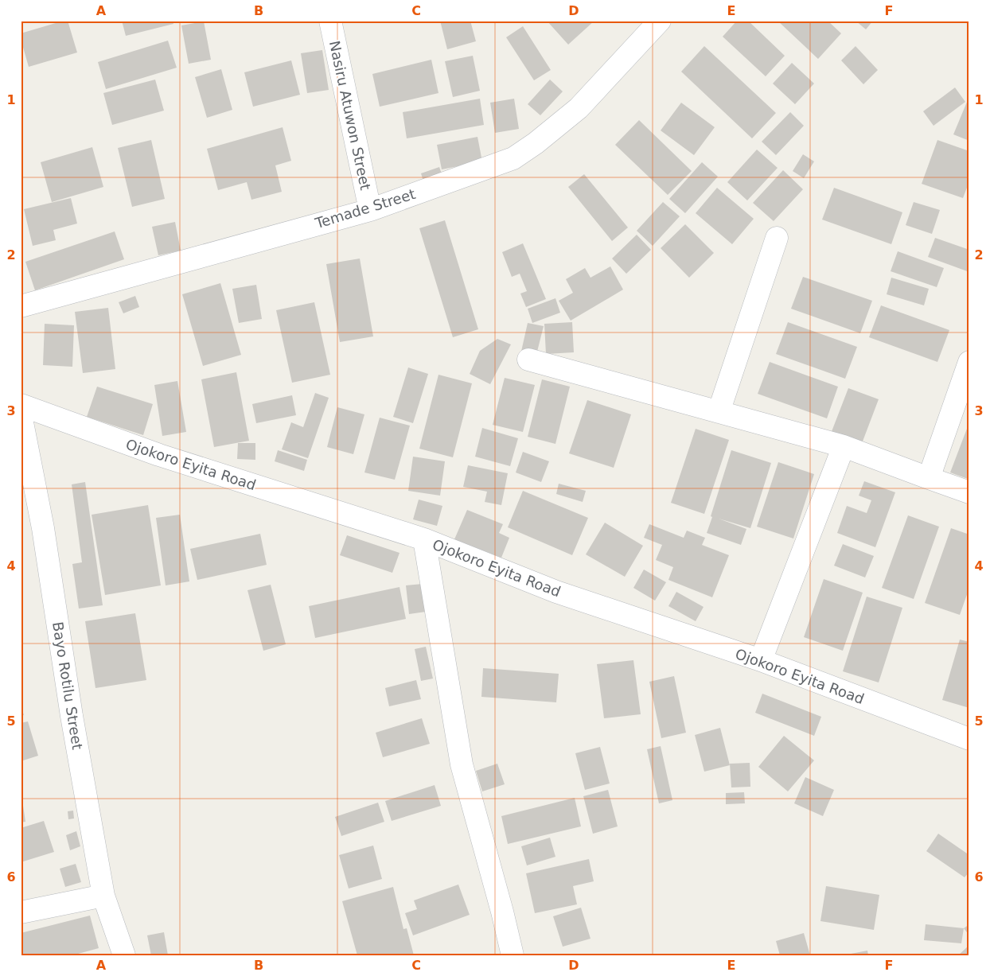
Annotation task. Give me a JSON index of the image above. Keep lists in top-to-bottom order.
{
  "streets": {
    "street": [
      "Nasiru Atuwon Street",
      "Temade Street",
      "Ojokoro Eyita Road",
      "Bayo Rotilu Street"
    ]
  },
  "crossings": [
    ["Nasiru Atuwon Street", "Temade Street"]
  ],
  "grid": {
    "columns": [
      "A",
      "B",
      "C",
      "D",
      "E",
      "F"
    ],
    "rows": [
      "1",
      "2",
      "3",
      "4",
      "5",
      "6"
    ]
  }
}
